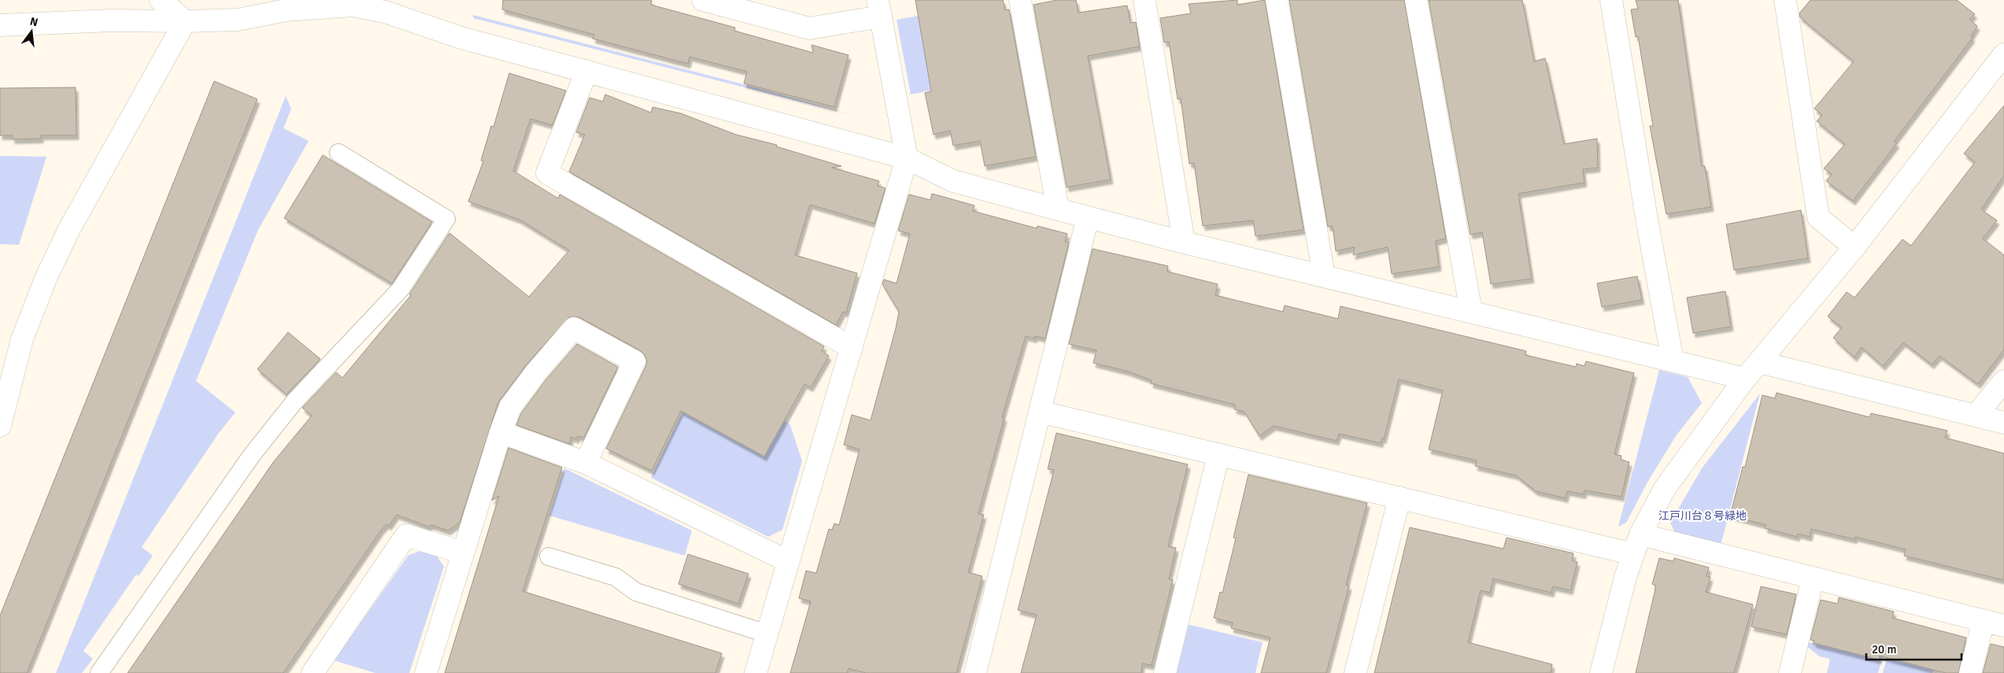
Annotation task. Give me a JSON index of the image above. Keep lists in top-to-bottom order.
{
  "parks": ["江戸川台８号緑地"],
  "scale_bar": "20 m",
  "north": "top"
}
